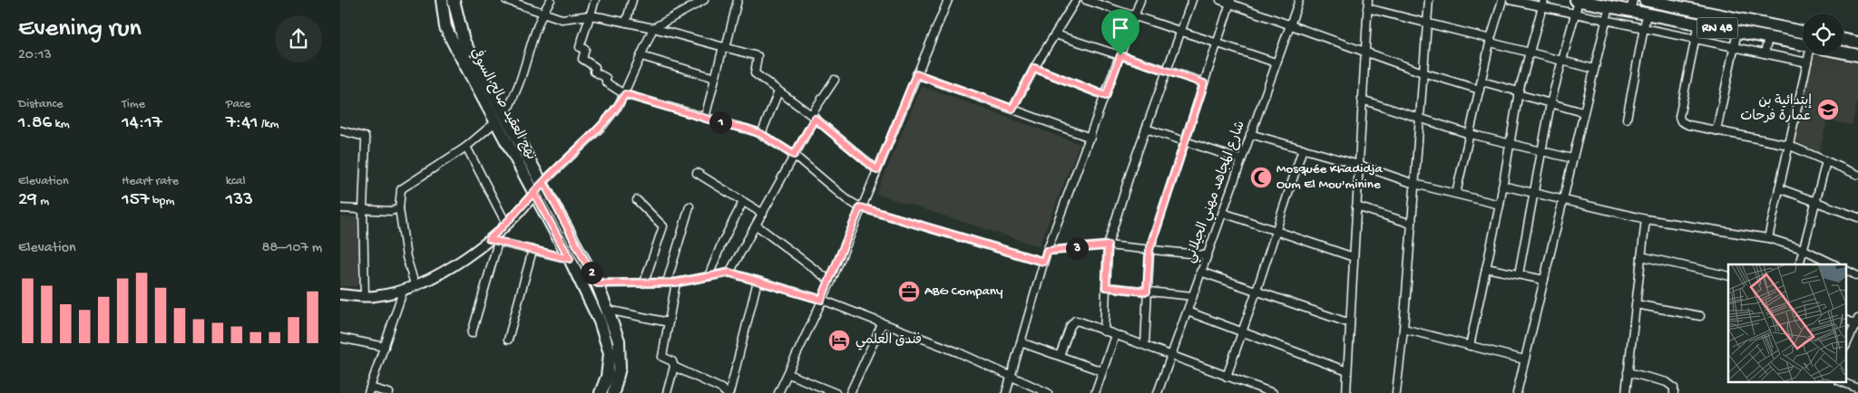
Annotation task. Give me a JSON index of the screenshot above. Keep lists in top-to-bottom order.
{
  "streets": {
    "main road": ["RN 48", "نهج العقيد صالح السوفي"],
    "street": ["شارع المجاهد مهني الجيلاني"]
  },
  "places": {
    "school or university": ["إبتدائية بن عمارة فرحات"],
    "mosque": ["Mosquée Khadidja Oum El Mou'minine"],
    "office": ["ABG Company"],
    "hotel": ["فندق العلمي"]
  },
  "page": {
    "heading": ["Evening run", "20:13"],
    "stats": [
      ["Distance", "1.86 km"],
      ["Time", "14:17"],
      ["Pace", "7:41 /km"],
      ["Elevation", "29 m"],
      ["Heart rate", "157 bpm"],
      ["kcal", "133"]
    ],
    "pins": ["1", "3", "2"],
    "chart": ["Elevation", "88–107 m"]
  }
}
